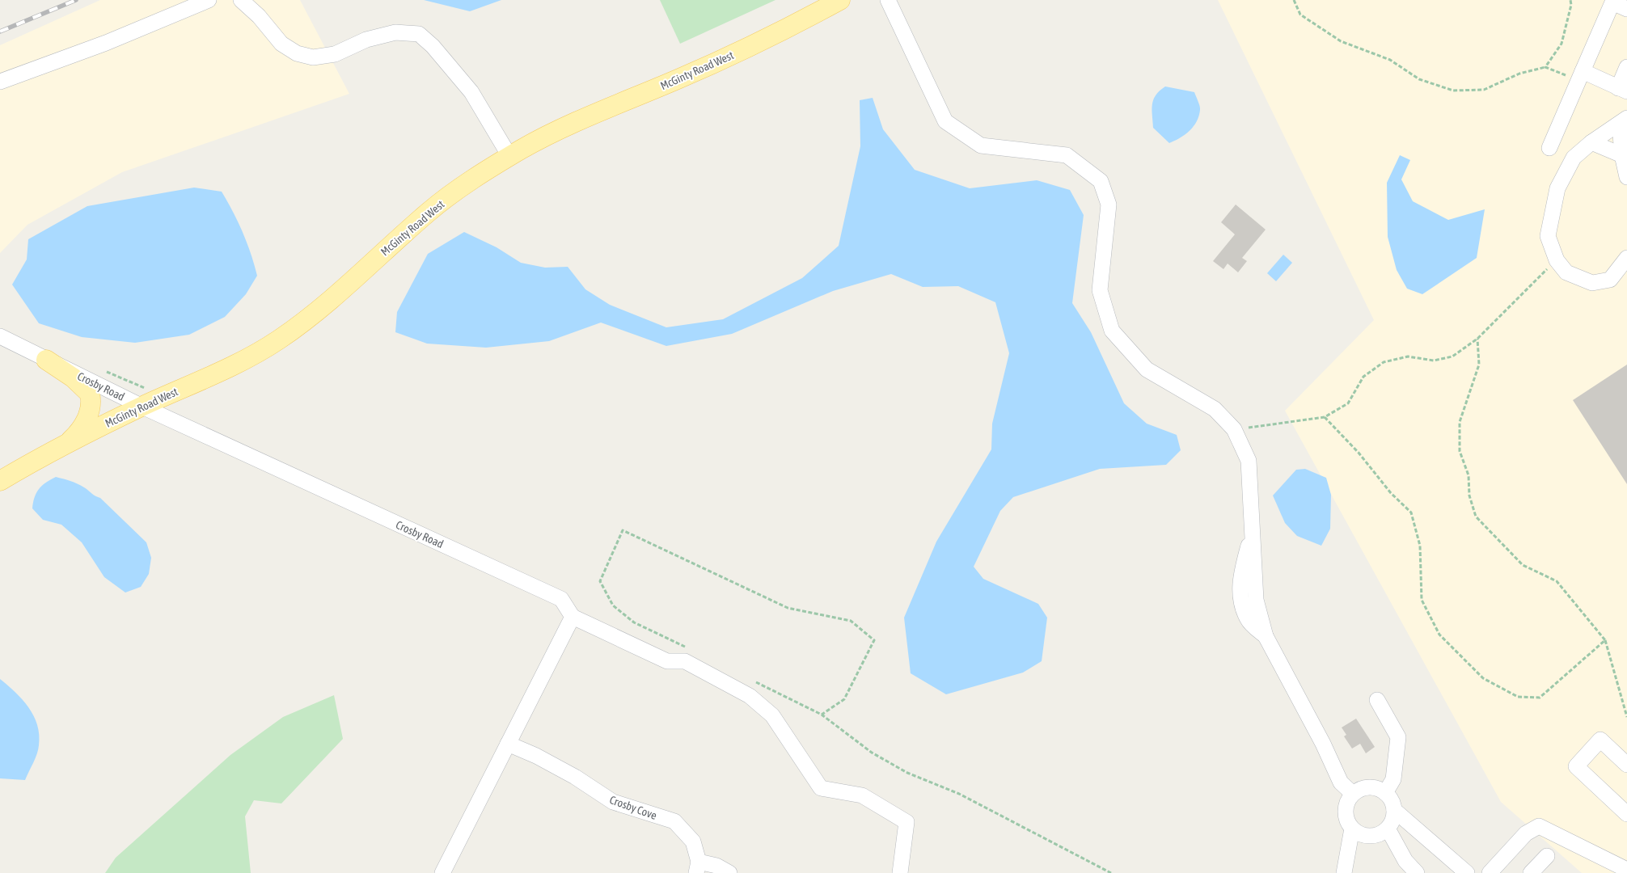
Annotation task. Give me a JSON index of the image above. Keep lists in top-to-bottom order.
{
  "streets": {
    "main road": ["McGinty Road West"],
    "street": ["Crosby Road", "Crosby Cove"]
  },
  "crossings": [
    ["McGinty Road West", "Crosby Road"]
  ]
}
